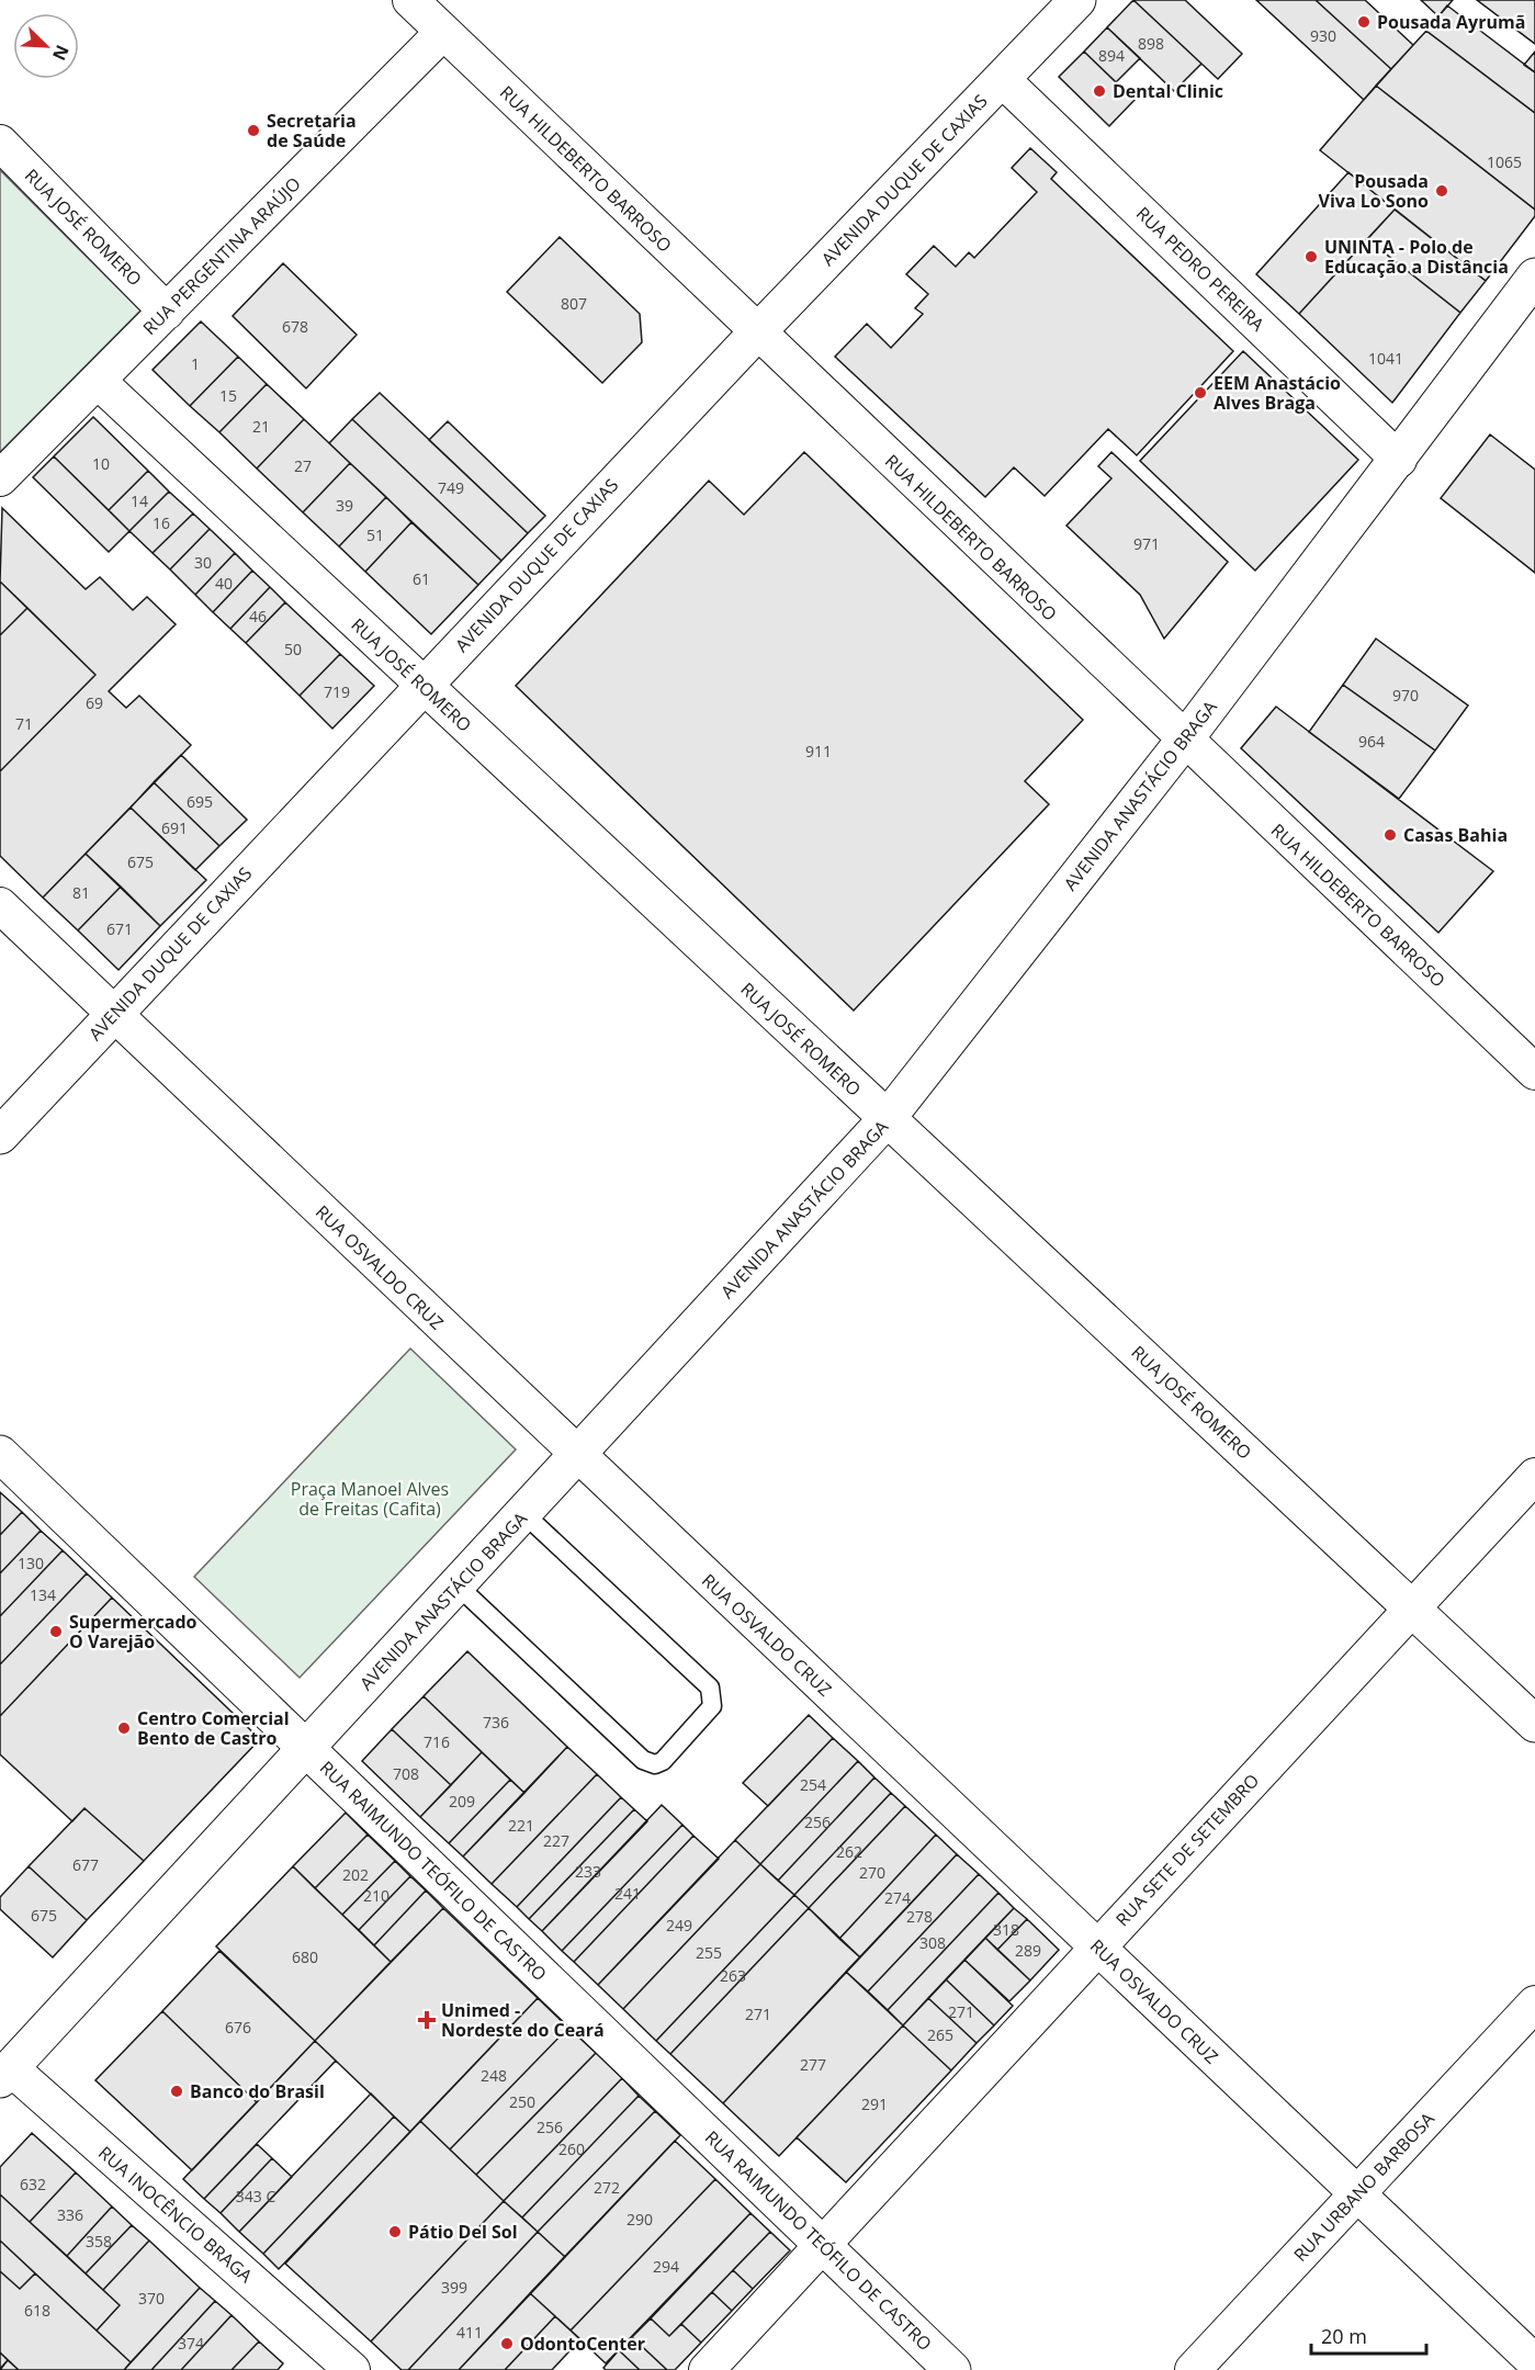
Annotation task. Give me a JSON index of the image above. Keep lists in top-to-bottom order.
{
  "streets": {
    "main road": [
      "AVENIDA DUQUE DE CAXIAS",
      "RUA JOSÉ ROMERO",
      "AVENIDA ANASTÁCIO BRAGA",
      "RUA RAIMUNDO TEÓFILO DE CASTRO"
    ],
    "street": [
      "RUA HILDEBERTO BARROSO",
      "RUA PERGENTINA ARAÚJO",
      "RUA PEDRO PEREIRA",
      "RUA OSVALDO CRUZ",
      "RUA SETE DE SETEMBRO",
      "RUA URBANO BARBOSA",
      "RUA INOCÊNCIO BRAGA"
    ]
  },
  "crossings": [
    ["RUA HILDEBERTO BARROSO", "AVENIDA DUQUE DE CAXIAS"],
    ["RUA HILDEBERTO BARROSO", "RUA PERGENTINA ARAÚJO"],
    ["RUA HILDEBERTO BARROSO", "AVENIDA ANASTÁCIO BRAGA"],
    ["AVENIDA DUQUE DE CAXIAS", "RUA JOSÉ ROMERO"],
    ["AVENIDA DUQUE DE CAXIAS", "RUA PEDRO PEREIRA"],
    ["AVENIDA DUQUE DE CAXIAS", "RUA OSVALDO CRUZ"],
    ["RUA JOSÉ ROMERO", "RUA PERGENTINA ARAÚJO"],
    ["RUA JOSÉ ROMERO", "AVENIDA ANASTÁCIO BRAGA"],
    ["RUA JOSÉ ROMERO", "RUA SETE DE SETEMBRO"],
    ["RUA PEDRO PEREIRA", "AVENIDA ANASTÁCIO BRAGA"],
    ["AVENIDA ANASTÁCIO BRAGA", "RUA OSVALDO CRUZ"],
    ["AVENIDA ANASTÁCIO BRAGA", "RUA RAIMUNDO TEÓFILO DE CASTRO"],
    ["AVENIDA ANASTÁCIO BRAGA", "RUA INOCÊNCIO BRAGA"],
    ["RUA OSVALDO CRUZ", "RUA SETE DE SETEMBRO"],
    ["RUA OSVALDO CRUZ", "RUA URBANO BARBOSA"],
    ["RUA SETE DE SETEMBRO", "RUA RAIMUNDO TEÓFILO DE CASTRO"]
  ],
  "parks": ["Praça Manoel Alves de Freitas (Cafita)"],
  "places": {
    "other": [
      "Pousada Ayrumã",
      "Dental Clinic",
      "Secretaria de Saúde",
      "Pousada Viva Lo Sono",
      "UNINTA - Polo de Educação a Distância",
      "EEM Anastácio Alves Braga",
      "Casas Bahia",
      "Supermercado O Varejão",
      "Centro Comercial Bento de Castro",
      "Banco do Brasil",
      "Pátio Del Sol",
      "OdontoCenter"
    ],
    "health": ["Unimed - Nordeste do Ceará"]
  },
  "house_numbers": [
    "930",
    "898",
    "894",
    "1065",
    "807",
    "678",
    "1041",
    "1",
    "15",
    "21",
    "10",
    "27",
    "749",
    "14",
    "39",
    "16",
    "51",
    "971",
    "30",
    "61",
    "40",
    "46",
    "50",
    "719",
    "970",
    "69",
    "71",
    "964",
    "911",
    "695",
    "691",
    "675",
    "81",
    "671",
    "130",
    "134",
    "736",
    "716",
    "708",
    "254",
    "209",
    "256",
    "221",
    "227",
    "262",
    "677",
    "233",
    "270",
    "202",
    "241",
    "210",
    "274",
    "675",
    "278",
    "249",
    "318",
    "308",
    "289",
    "255",
    "680",
    "263",
    "271",
    "271",
    "676",
    "265",
    "277",
    "248",
    "250",
    "291",
    "256",
    "260",
    "632",
    "272",
    "343 C",
    "336",
    "290",
    "358",
    "294",
    "399",
    "370",
    "618",
    "411",
    "374"
  ],
  "scale_bar": "20 m",
  "north": "bottom right"
}
